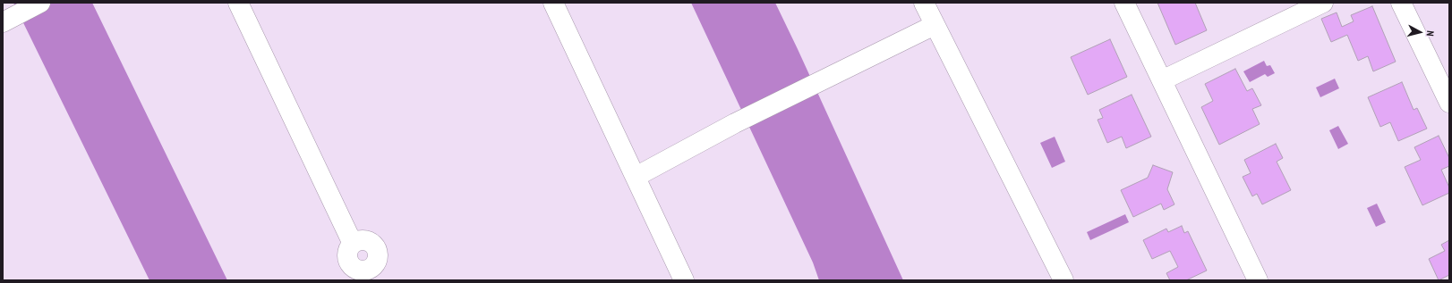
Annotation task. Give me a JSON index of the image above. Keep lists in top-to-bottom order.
{
  "north": "right"
}
